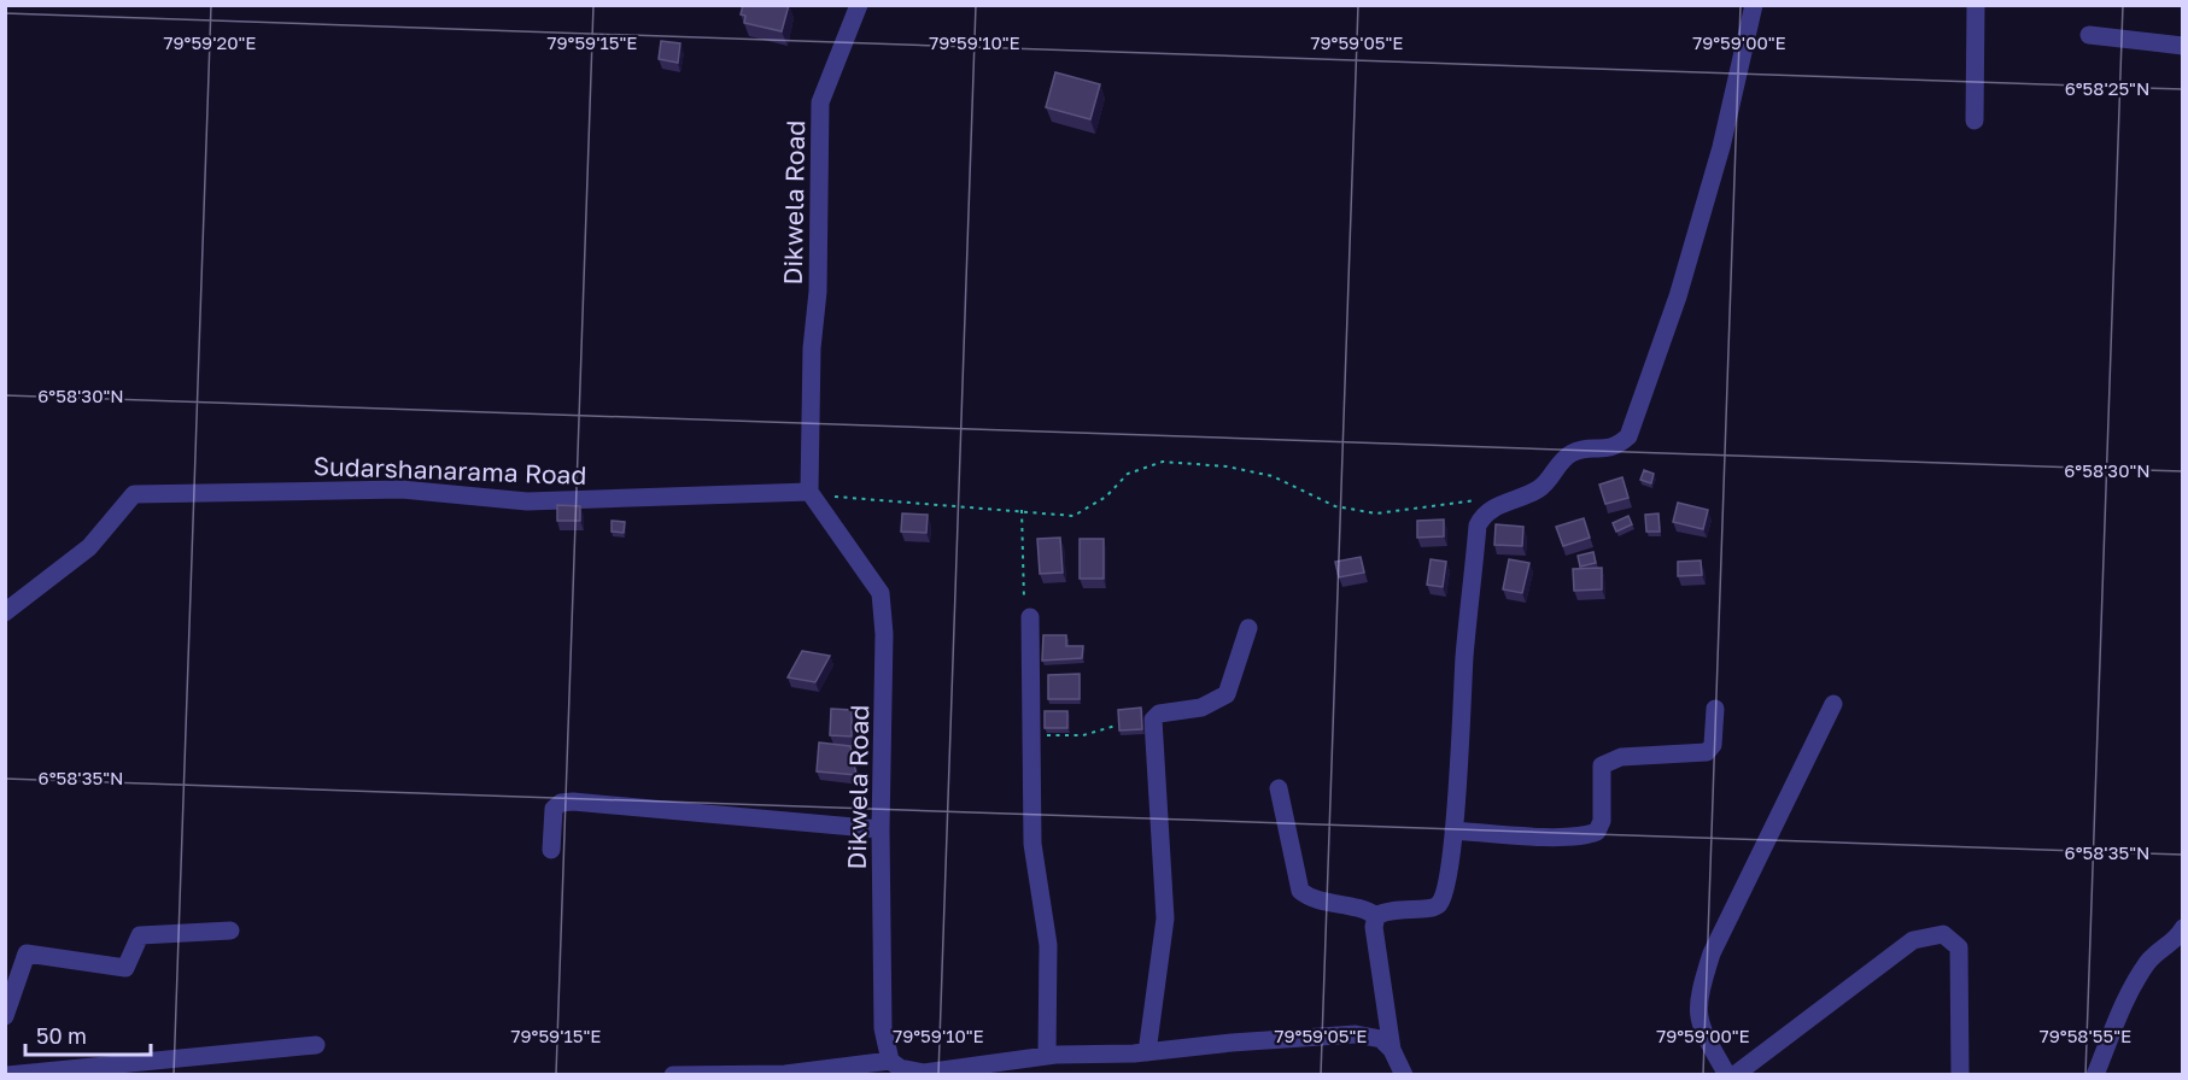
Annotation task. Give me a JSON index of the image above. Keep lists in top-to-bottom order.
{
  "streets": {
    "street": ["Dikwela Road", "Sudarshanarama Road"]
  },
  "crossings": [
    ["Dikwela Road", "Sudarshanarama Road"]
  ],
  "scale_bar": "50 m",
  "coordinates": [
    "79°59'20\"E",
    "79°59'15\"E",
    "79°59'10\"E",
    "79°59'05\"E",
    "79°59'00\"E",
    "6°58'25\"N",
    "6°58'30\"N",
    "6°58'35\"N",
    "79°58'55\"E"
  ]
}
